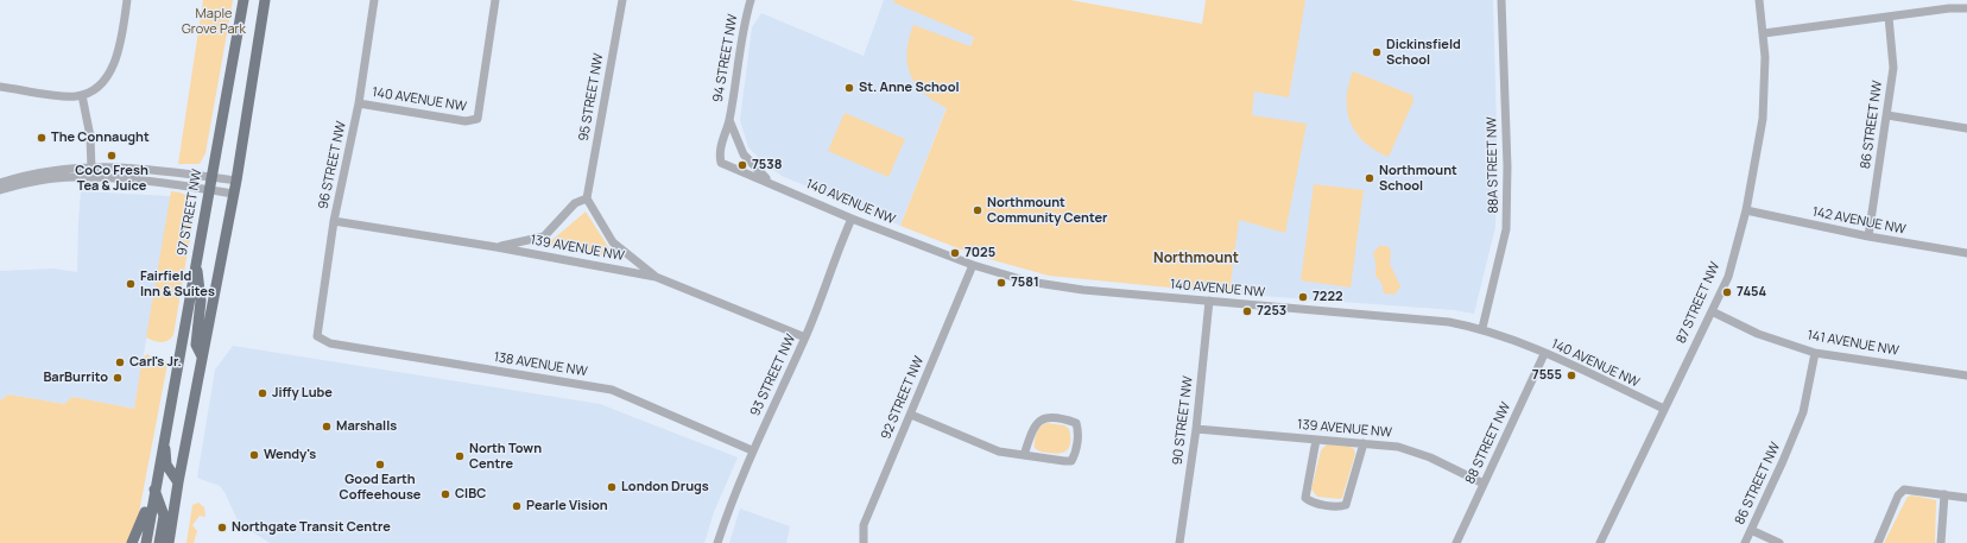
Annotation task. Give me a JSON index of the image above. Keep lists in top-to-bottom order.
{
  "streets": {
    "main road": ["97 STREET NW"],
    "street": [
      "94 STREET NW",
      "95 STREET NW",
      "140 AVENUE NW",
      "86 STREET NW",
      "96 STREET NW",
      "88A STREET NW",
      "142 AVENUE NW",
      "139 AVENUE NW",
      "87 STREET NW",
      "141 AVENUE NW",
      "138 AVENUE NW",
      "93 STREET NW",
      "92 STREET NW",
      "90 STREET NW",
      "88 STREET NW"
    ]
  },
  "crossings": [
    ["94 STREET NW", "140 AVENUE NW"],
    ["140 AVENUE NW", "96 STREET NW"],
    ["140 AVENUE NW", "88A STREET NW"],
    ["140 AVENUE NW", "87 STREET NW"],
    ["140 AVENUE NW", "93 STREET NW"],
    ["140 AVENUE NW", "92 STREET NW"],
    ["140 AVENUE NW", "90 STREET NW"],
    ["140 AVENUE NW", "88 STREET NW"],
    ["86 STREET NW", "142 AVENUE NW"],
    ["86 STREET NW", "141 AVENUE NW"],
    ["96 STREET NW", "139 AVENUE NW"],
    ["96 STREET NW", "138 AVENUE NW"],
    ["142 AVENUE NW", "87 STREET NW"],
    ["139 AVENUE NW", "93 STREET NW"],
    ["139 AVENUE NW", "90 STREET NW"],
    ["139 AVENUE NW", "88 STREET NW"],
    ["87 STREET NW", "141 AVENUE NW"],
    ["138 AVENUE NW", "93 STREET NW"]
  ],
  "districts": ["Northmount"],
  "parks": ["Maple Grove Park"],
  "places": [
    "Dickinsfield School",
    "St. Anne School",
    "The Connaught",
    "CoCo Fresh Tea & Juice",
    "7538",
    "Northmount School",
    "Northmount Community Center",
    "7025",
    "7581",
    "Fairfield Inn & Suites",
    "7454",
    "7222",
    "7253",
    "Carl's Jr.",
    "7555",
    "BarBurrito",
    "Jiffy Lube",
    "Marshalls",
    "Wendy's",
    "North Town Centre",
    "Good Earth Coffeehouse",
    "London Drugs",
    "CIBC",
    "Pearle Vision",
    "Northgate Transit Centre"
  ]
}
